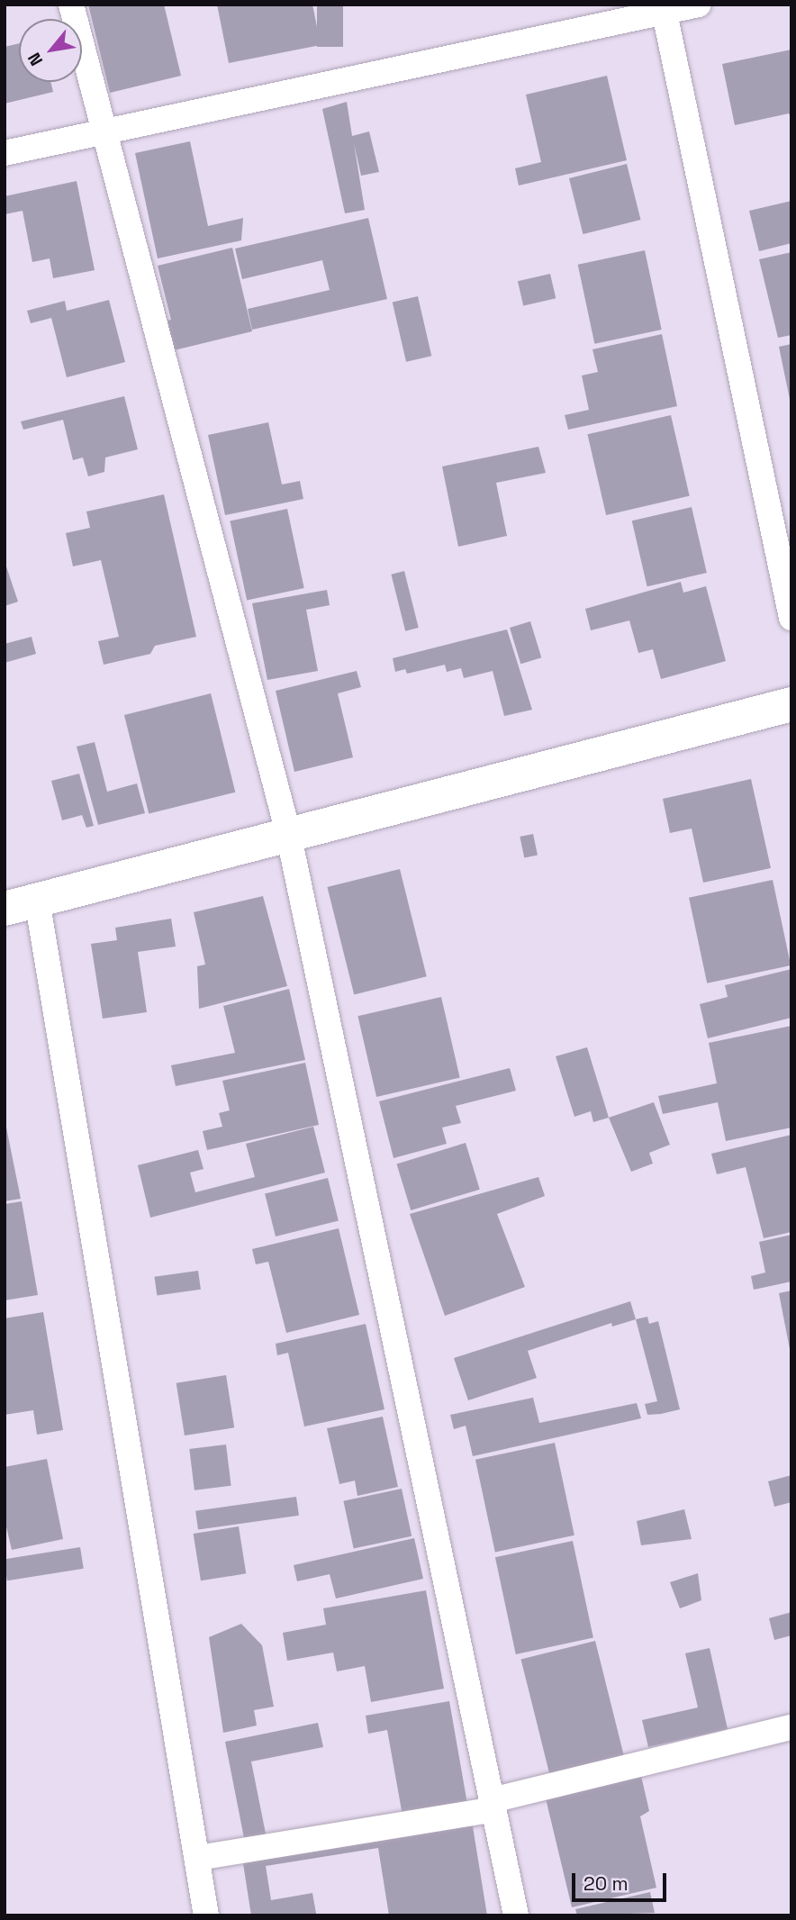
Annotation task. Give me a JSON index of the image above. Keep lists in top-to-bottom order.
{
  "scale_bar": "20 m",
  "north": "bottom left"
}
